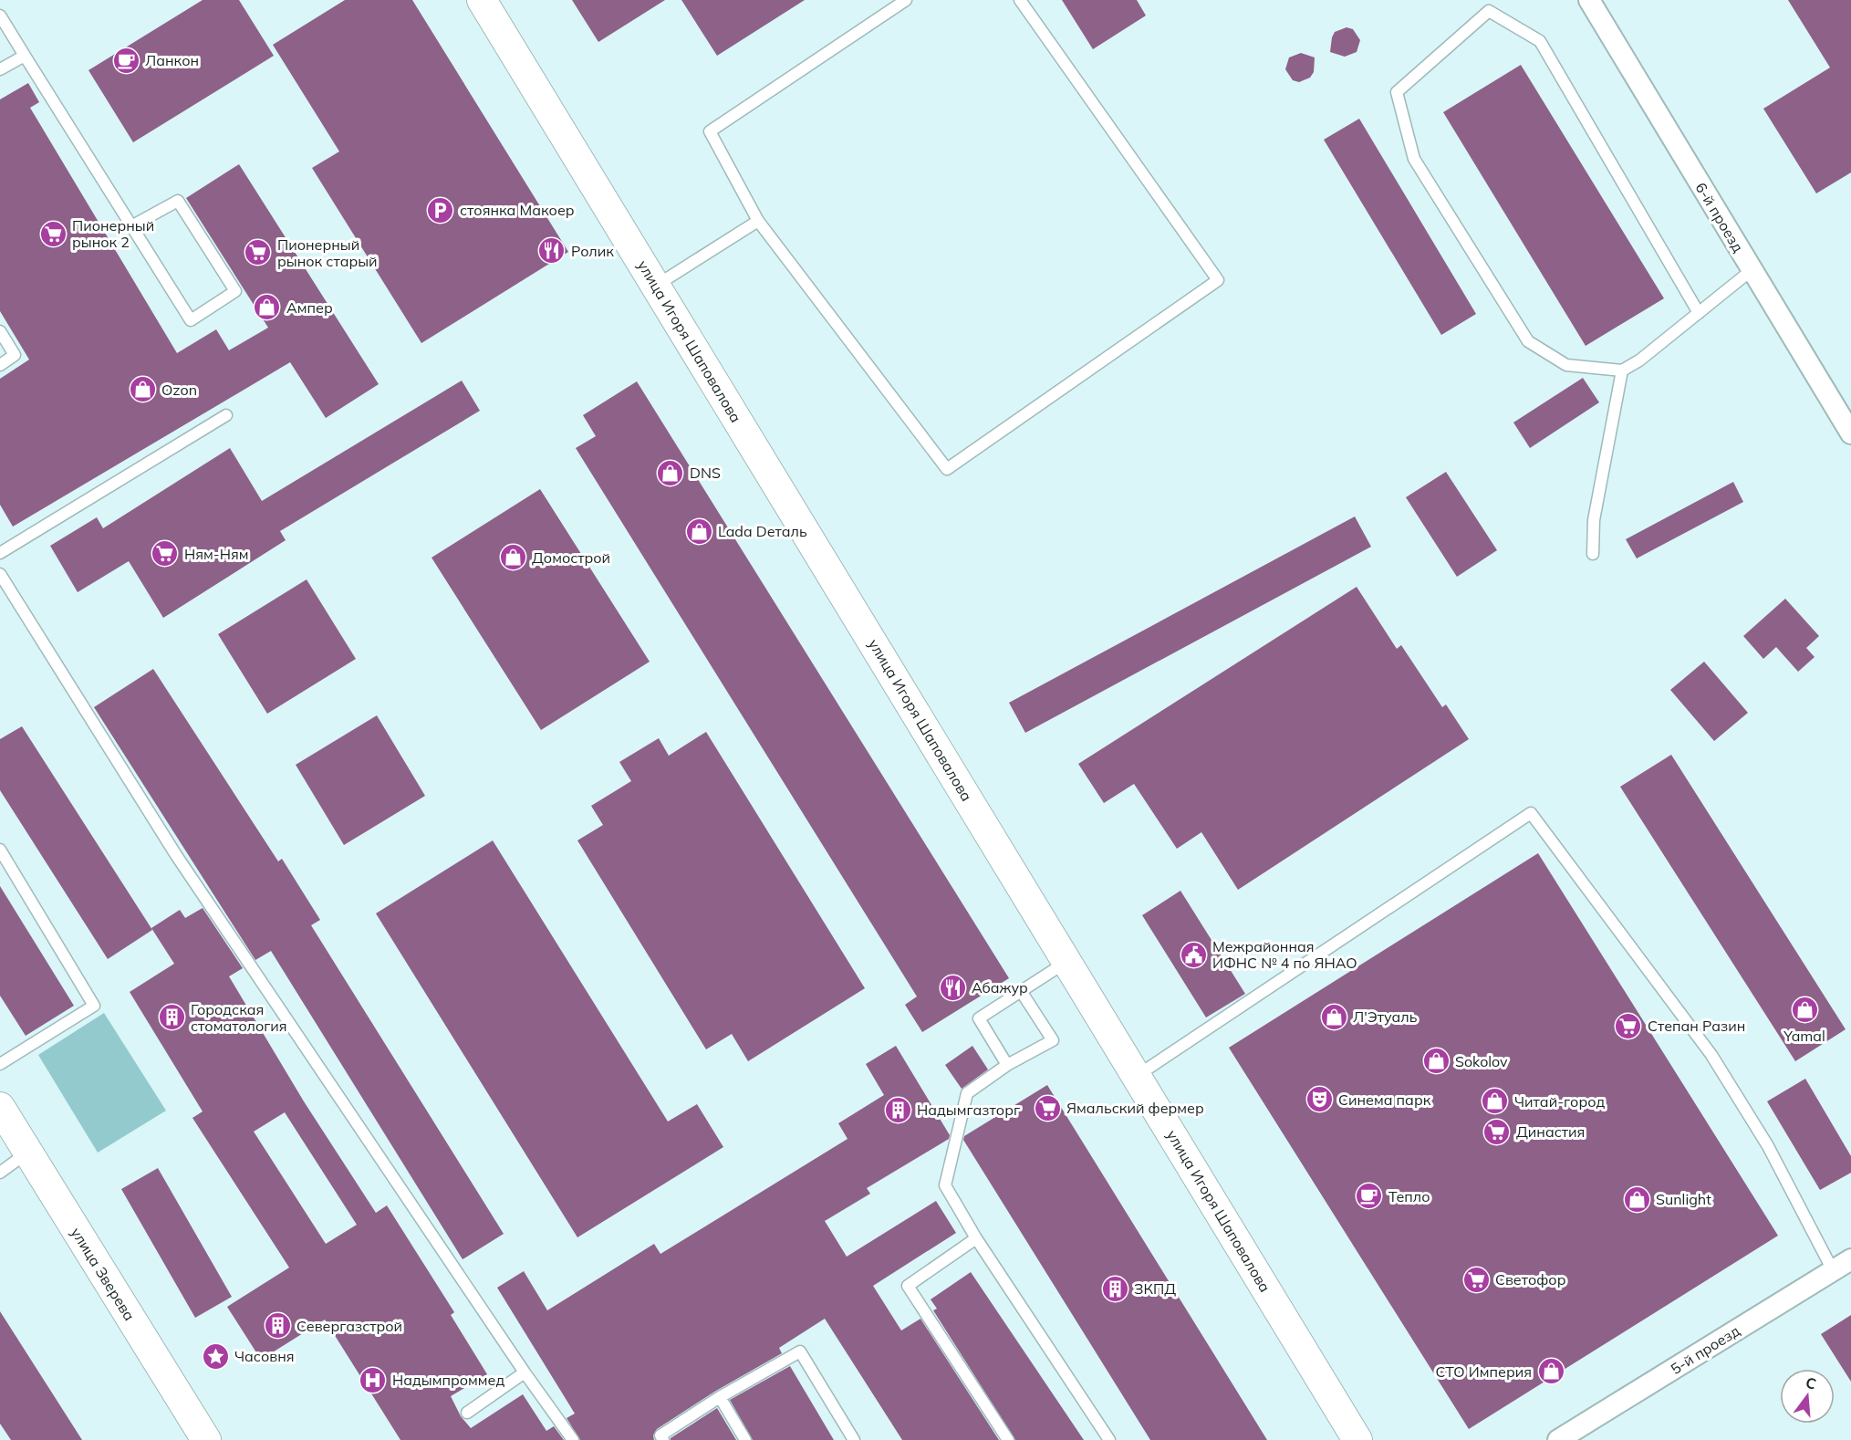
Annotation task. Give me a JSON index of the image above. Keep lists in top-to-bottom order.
{
  "streets": {
    "street": [
      "6-й проезд",
      "улица Игоря Шаповалова",
      "улица Зверева",
      "5-й проезд"
    ]
  },
  "places": {
    "cafe": ["Ланкон", "Тепло"],
    "parking": ["стоянка Макоер"],
    "supermarket": [
      "Пионерный рынок 2",
      "Пионерный рынок старый",
      "Ням-Ням",
      "Степан Разин",
      "Ямальский фермер",
      "Династия",
      "Светофор"
    ],
    "restaurant": ["Ролик", "Абажур"],
    "shop": [
      "Ампер",
      "Ozon",
      "DNS",
      "Lada Dеталь",
      "Домострой",
      "Yamal",
      "Л'Этуаль",
      "Sokolov",
      "Читай-город",
      "Sunlight",
      "СТО Империя"
    ],
    "public building": ["Межрайонная ИФНС № 4 по ЯНАО"],
    "building": [
      "Городская стоматология",
      "Надымгазторг",
      "ЗКПД",
      "Севергазстрой"
    ],
    "theatre": ["Синема парк"],
    "place": ["Часовня"],
    "hospital": ["Надымпроммед"]
  },
  "north": "top"
}
